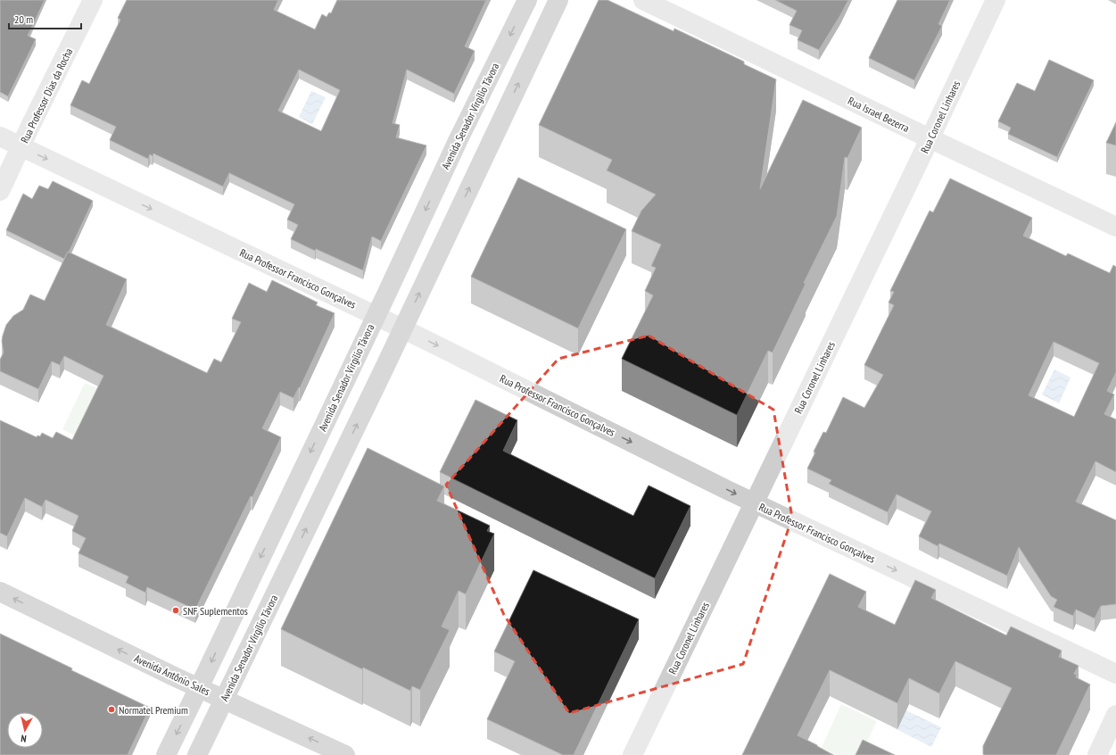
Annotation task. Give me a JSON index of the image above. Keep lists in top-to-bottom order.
{
  "streets": {
    "main road": ["Avenida Senador Virgílio Távora", "Avenida Antônio Sales"],
    "street": [
      "Rua Professor Dias da Rocha",
      "Rua Israel Bezerra",
      "Rua Coronel Linhares",
      "Rua Professor Francisco Gonçalves"
    ]
  },
  "crossings": [
    ["Rua Professor Dias da Rocha", "Rua Professor Francisco Gonçalves"],
    ["Rua Israel Bezerra", "Rua Coronel Linhares"],
    ["Avenida Senador Virgílio Távora", "Rua Professor Francisco Gonçalves"],
    ["Avenida Senador Virgílio Távora", "Avenida Antônio Sales"],
    ["Rua Coronel Linhares", "Rua Professor Francisco Gonçalves"]
  ],
  "one_way": ["Rua Professor Francisco Gonçalves", "Avenida Antônio Sales"],
  "places": ["SNF Suplementos", "Normatel Premium"],
  "scale_bar": "20 m",
  "north": "bottom"
}
